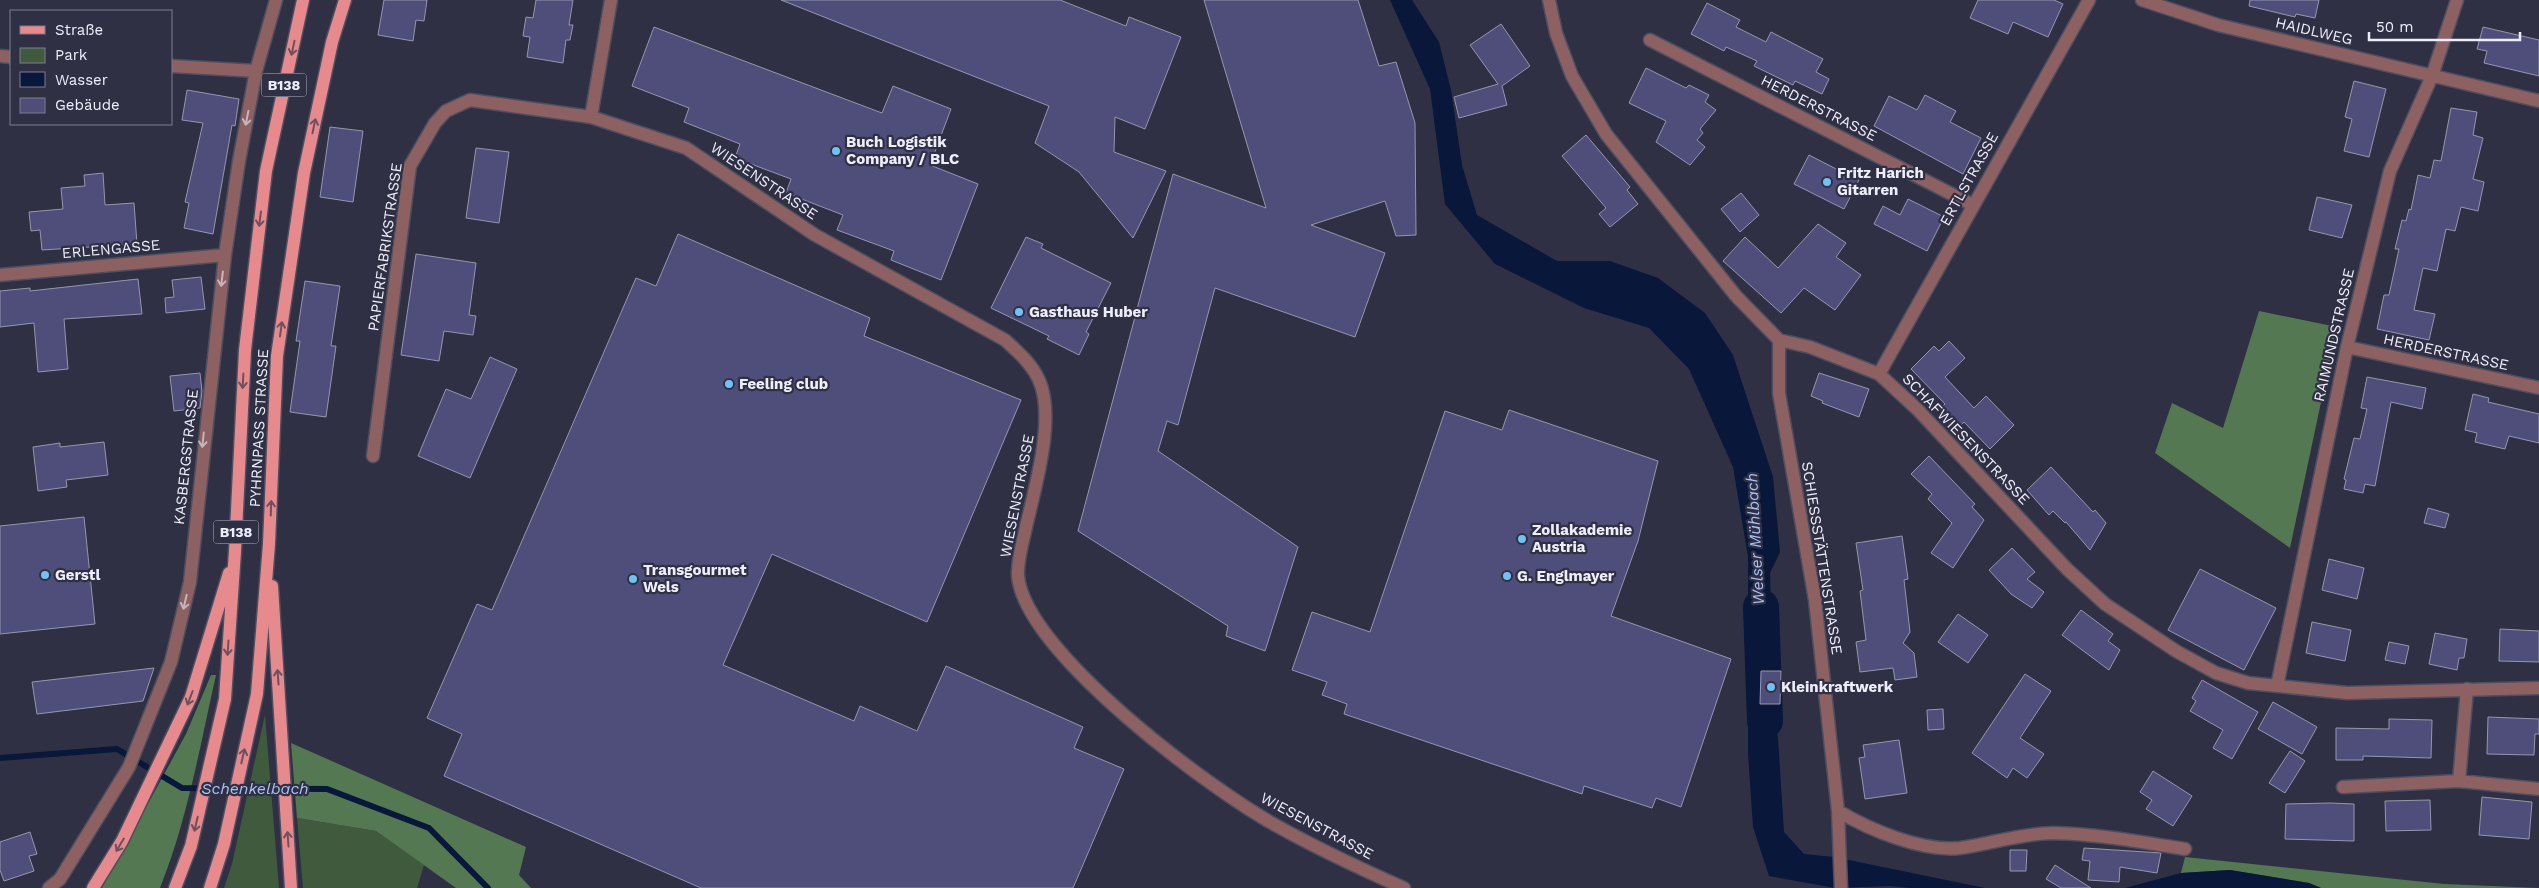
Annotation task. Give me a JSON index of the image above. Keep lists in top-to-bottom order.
{
  "streets": {
    "main road": ["B138", "PYHRNPASS STRASSE"],
    "street": [
      "HAIDLWEG",
      "HERDERSTRASSE",
      "ERTLSTRASSE",
      "WIESENSTRASSE",
      "PAPIERFABRIKSTRASSE",
      "ERLENGASSE",
      "RAIMUNDSTRASSE",
      "SCHAFWIESENSTRASSE",
      "KASBERGSTRASSE",
      "SCHIESSSTÄTTENSTRASSE"
    ]
  },
  "crossings": [
    ["HAIDLWEG", "RAIMUNDSTRASSE"],
    ["HERDERSTRASSE", "ERTLSTRASSE"],
    ["HERDERSTRASSE", "RAIMUNDSTRASSE"],
    ["ERTLSTRASSE", "SCHAFWIESENSTRASSE"],
    ["WIESENSTRASSE", "PAPIERFABRIKSTRASSE"],
    ["ERLENGASSE", "KASBERGSTRASSE"],
    ["RAIMUNDSTRASSE", "SCHAFWIESENSTRASSE"],
    ["SCHAFWIESENSTRASSE", "SCHIESSSTÄTTENSTRASSE"]
  ],
  "one_way": ["KASBERGSTRASSE"],
  "water": ["Welser Mühlbach", "Schenkelbach"],
  "places": [
    "Buch Logistik Company / BLC",
    "Fritz Harich Gitarren",
    "Gasthaus Huber",
    "Feeling club",
    "Zollakademie Austria",
    "Gerstl",
    "G. Englmayer",
    "Transgourmet Wels",
    "Kleinkraftwerk"
  ],
  "legend": [
    "Straße",
    "Park",
    "Wasser",
    "Gebäude"
  ],
  "scale_bar": "50 m"
}
